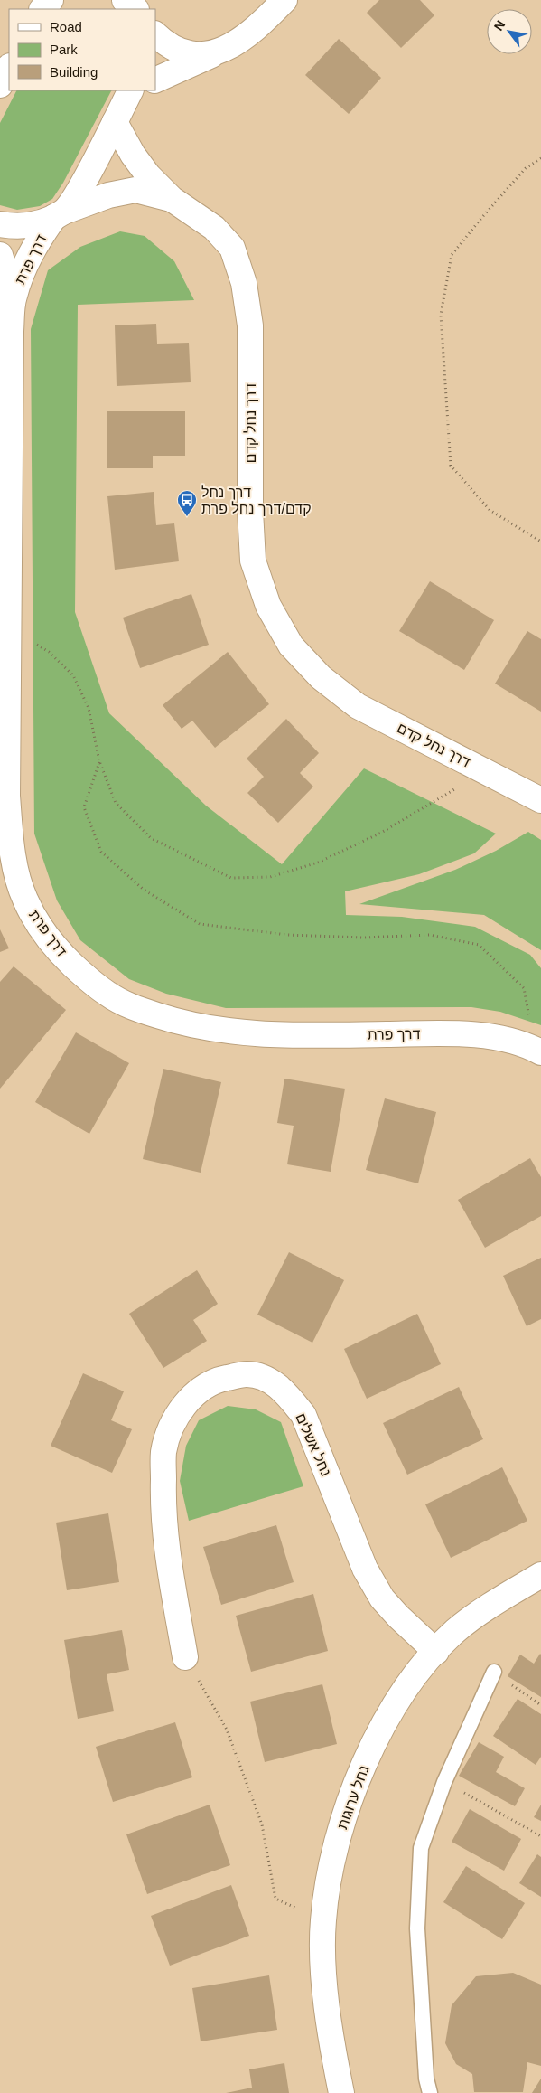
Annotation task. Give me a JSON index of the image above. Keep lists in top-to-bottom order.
{
  "streets": {
    "street": [
      "דרך פרת",
      "דרך נחל קדם",
      "נחל אשלים",
      "נחל ערוגות"
    ]
  },
  "crossings": [
    ["דרך פרת", "דרך נחל קדם"],
    ["נחל אשלים", "נחל ערוגות"]
  ],
  "places": {
    "bus stop": ["דרך נחל קדם/דרך נחל פרת"]
  },
  "legend": ["Road", "Park", "Building"],
  "north": "top left"
}
